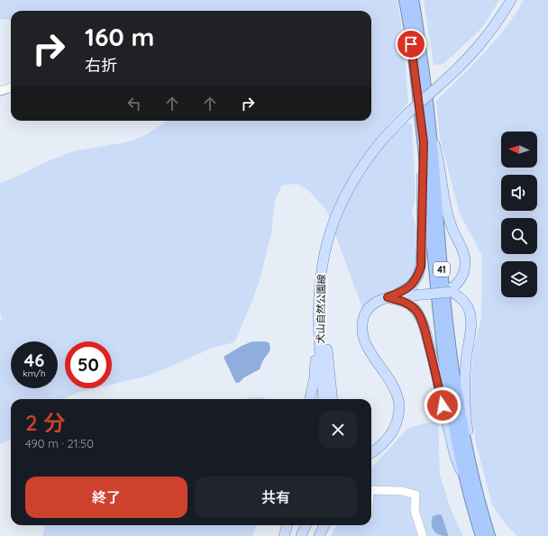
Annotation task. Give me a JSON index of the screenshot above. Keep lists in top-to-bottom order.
{
  "streets": {
    "highway": ["41"],
    "main road": ["犬山自然公園線"]
  },
  "north": "left",
  "page": {
    "turn": ["160 m", "右折"],
    "speed": "46 km/h",
    "limit": "50",
    "heading": ["2 分", "490 m · 21:50"],
    "buttons": ["終了", "共有"]
  }
}
